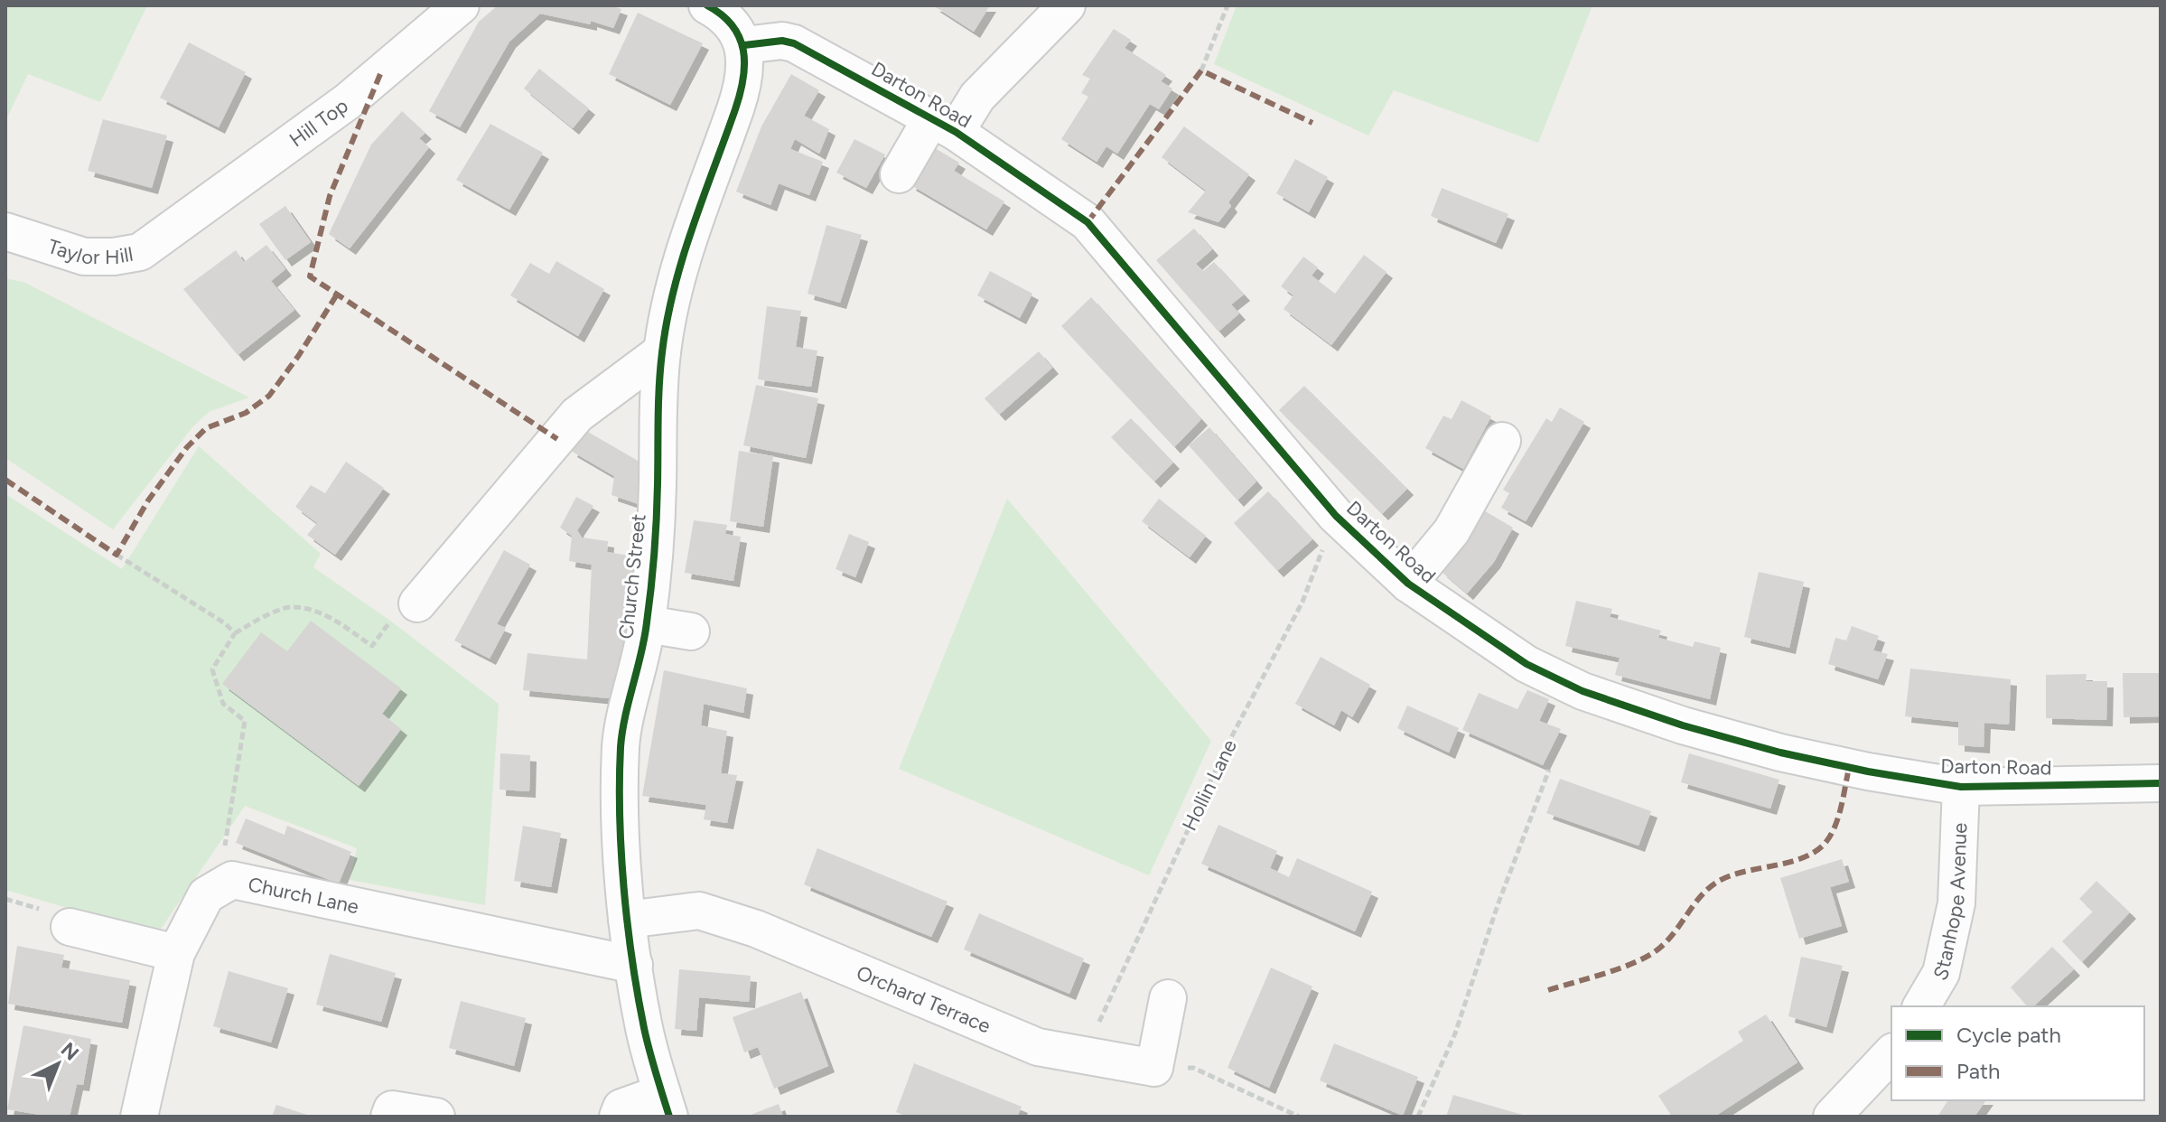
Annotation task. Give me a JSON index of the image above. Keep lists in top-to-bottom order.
{
  "streets": {
    "street": [
      "Darton Road",
      "Hill Top",
      "Taylor Hill",
      "Church Street",
      "Church Lane",
      "Stanhope Avenue",
      "Orchard Terrace"
    ],
    "path": ["Hollin Lane"]
  },
  "crossings": [
    ["Darton Road", "Church Street"],
    ["Darton Road", "Hollin Lane"],
    ["Darton Road", "Stanhope Avenue"],
    ["Hill Top", "Taylor Hill"],
    ["Church Street", "Church Lane"],
    ["Church Street", "Orchard Terrace"],
    ["Hollin Lane", "Orchard Terrace"]
  ],
  "legend": ["Cycle path", "Path"],
  "north": "top right"
}
